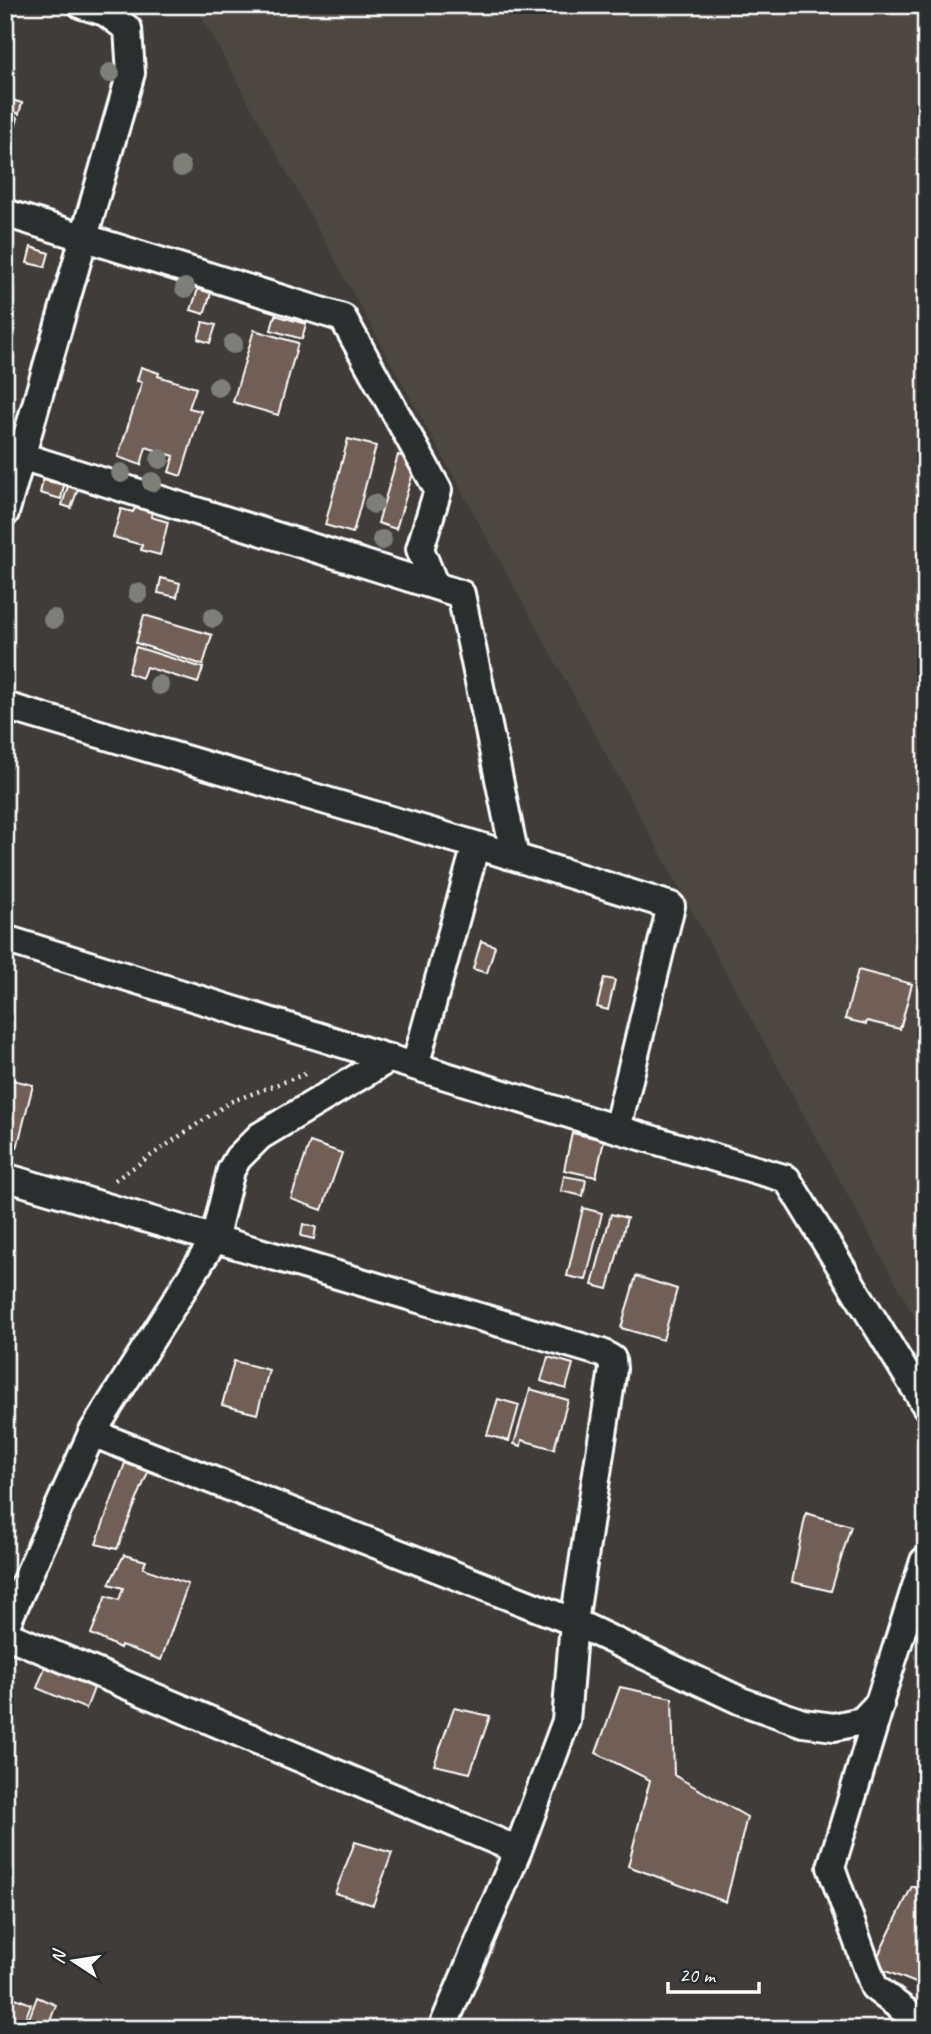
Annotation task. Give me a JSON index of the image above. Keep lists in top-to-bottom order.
{
  "scale_bar": "20 m",
  "north": "left"
}
